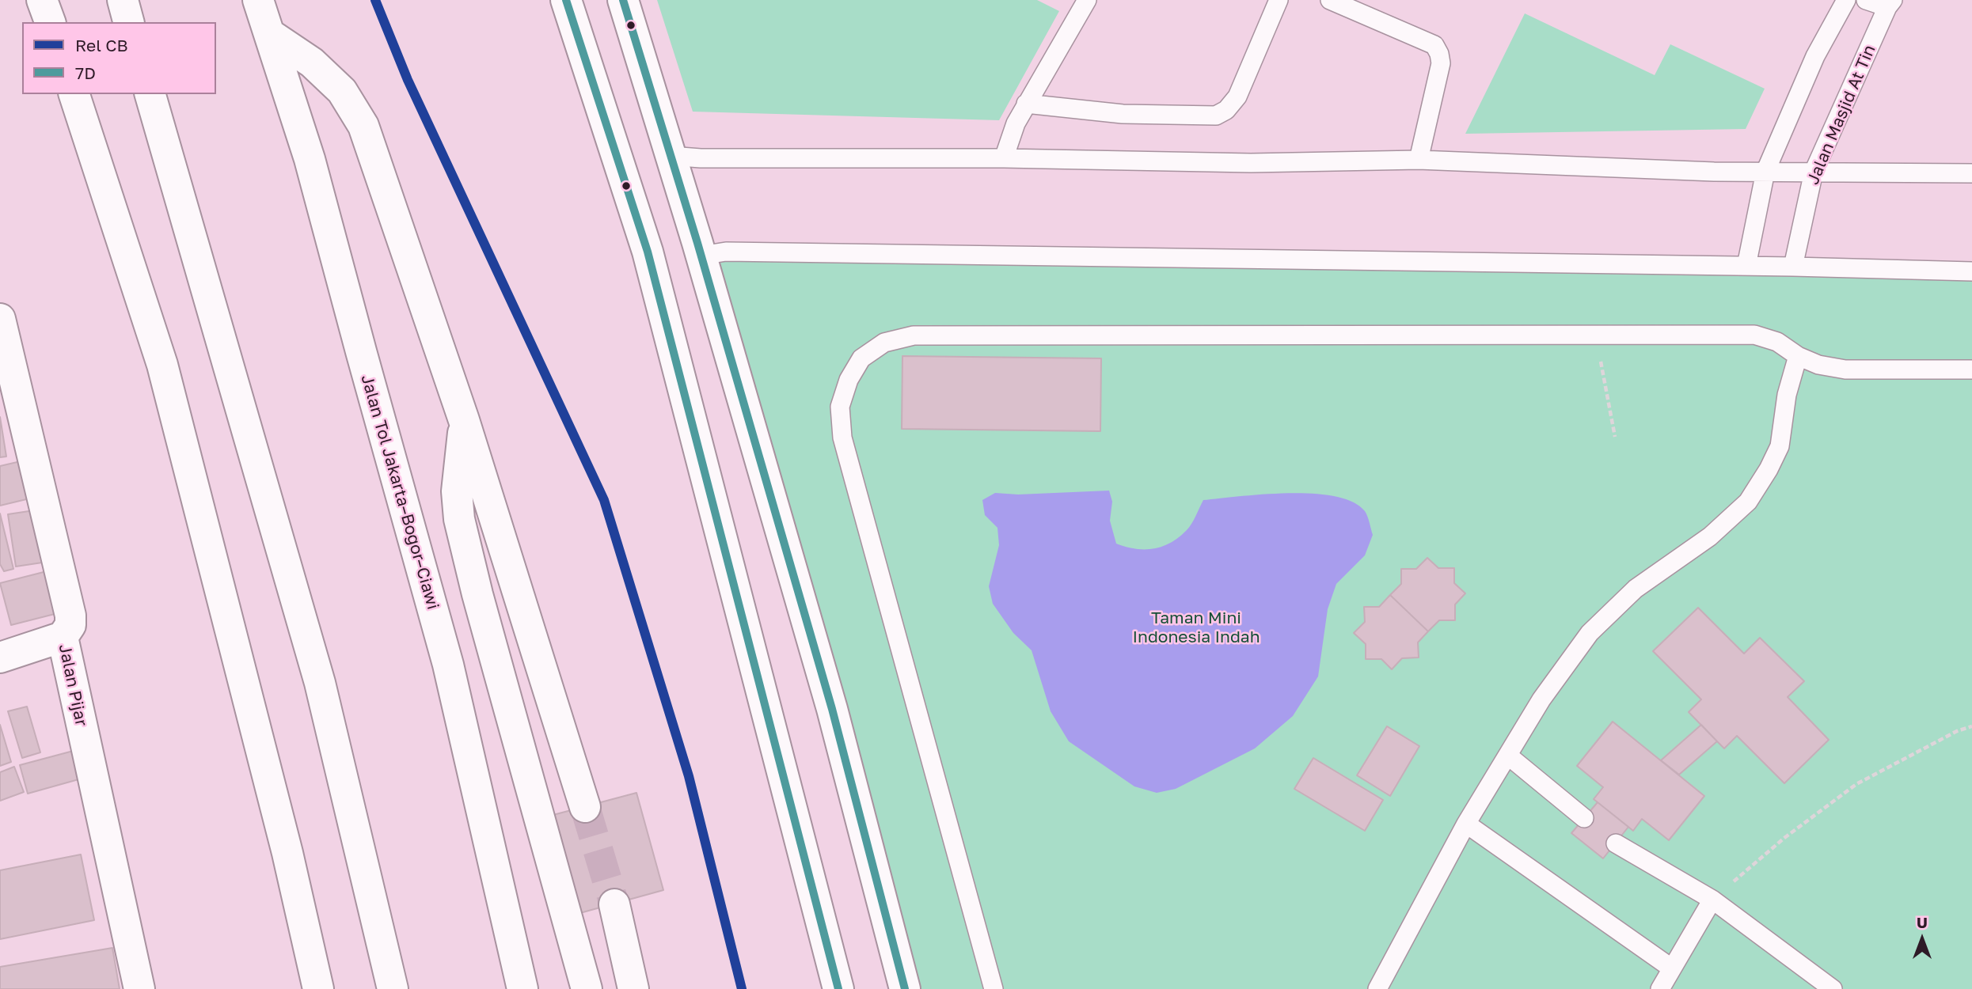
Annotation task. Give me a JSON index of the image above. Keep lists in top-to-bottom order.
{
  "streets": {
    "main road": ["Jalan Tol Jakarta–Bogor–Ciawi", "Jalan Pijar"],
    "lane": ["Jalan Masjid At Tin"]
  },
  "parks": ["Taman Mini Indonesia Indah"],
  "lines": ["rail line CB", "transit line 7D"],
  "legend": ["Rel CB", "7D"],
  "north": "top"
}
